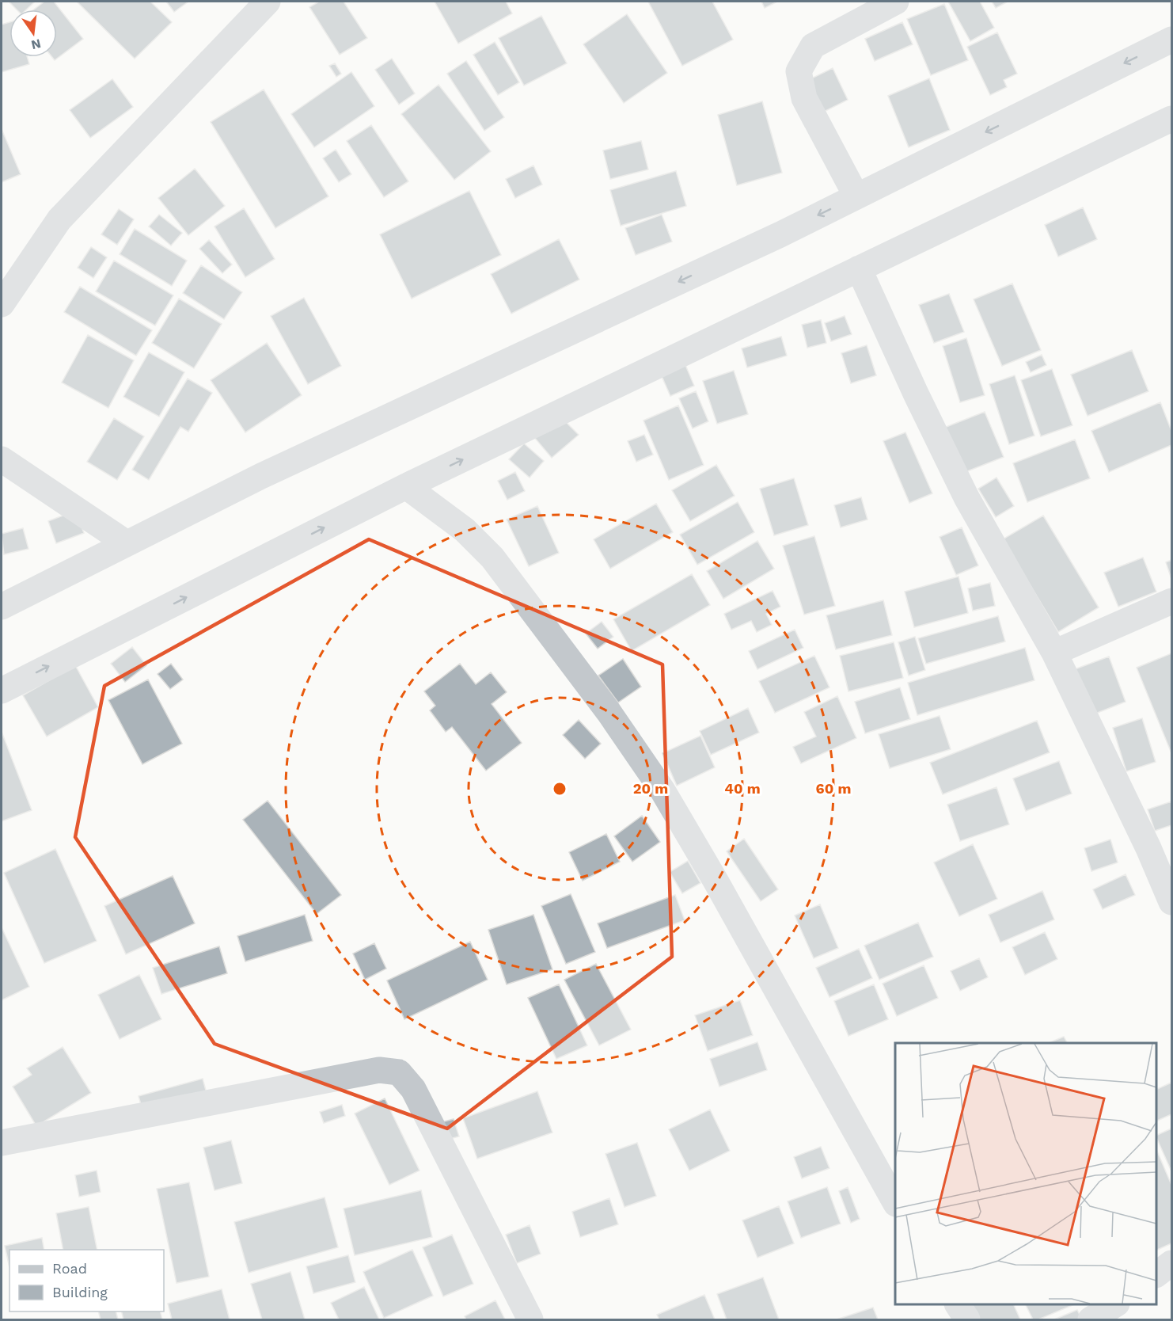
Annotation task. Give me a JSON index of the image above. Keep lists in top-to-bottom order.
{
  "legend": ["Road", "Building"],
  "north": "bottom",
  "rings": ["20 m", "40 m", "60 m"]
}
